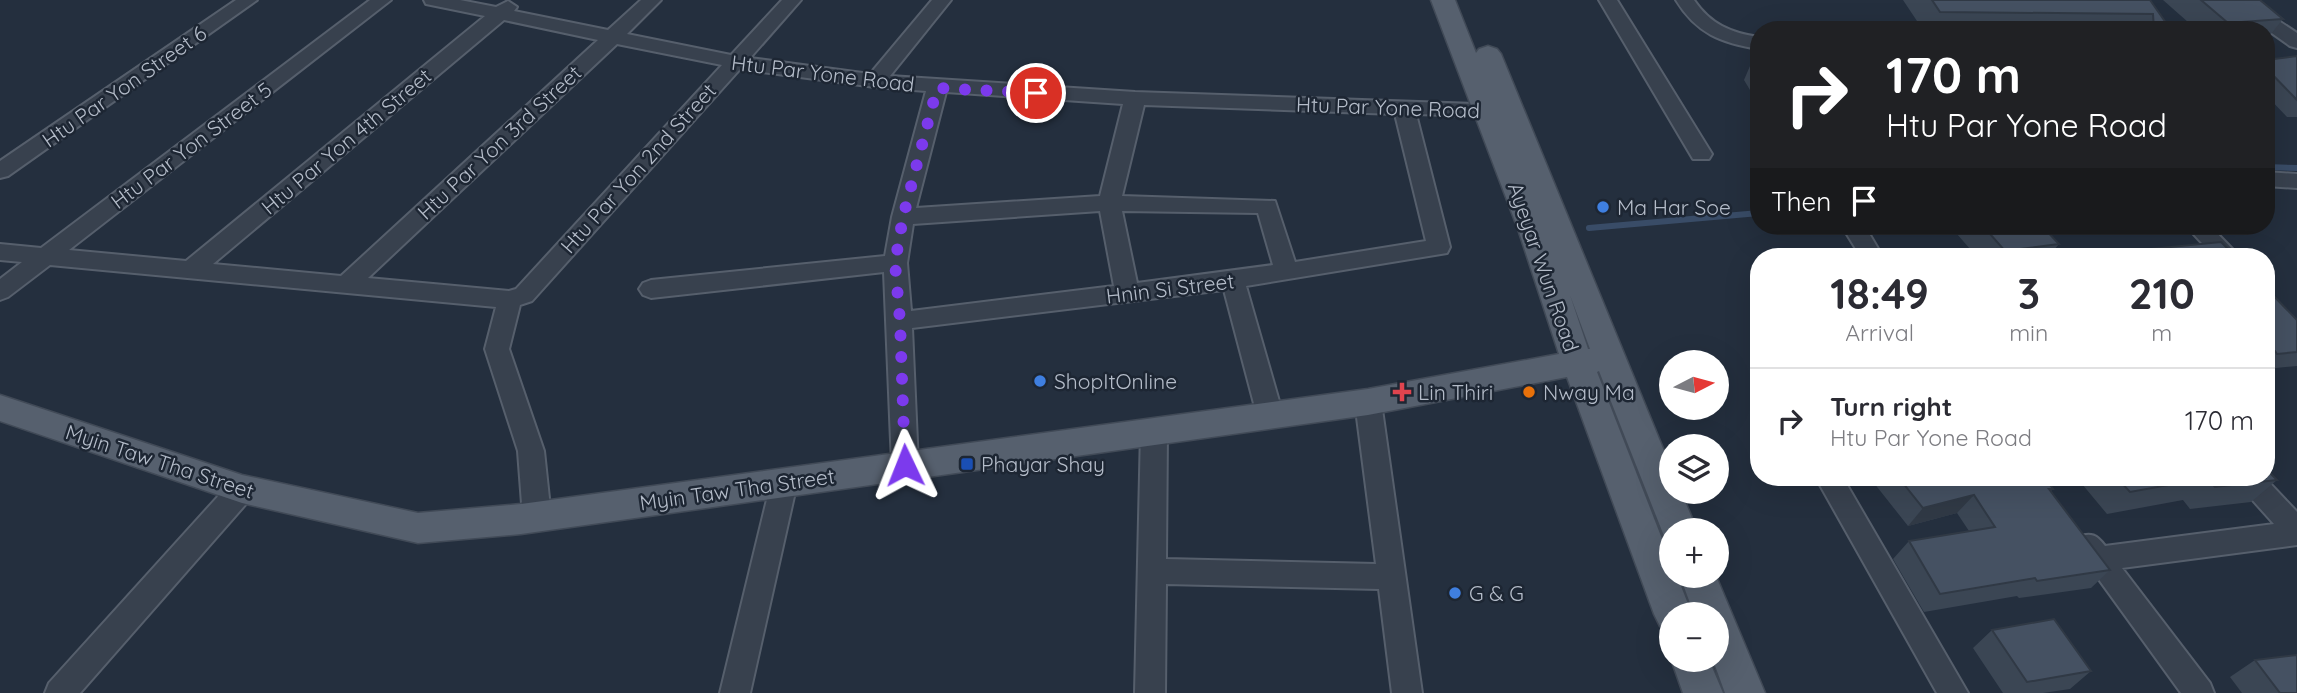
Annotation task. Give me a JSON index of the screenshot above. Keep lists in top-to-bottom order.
{
  "streets": {
    "main road": ["Ayeyar Wun Road", "Myin Taw Tha Street"],
    "street": [
      "Htu Par Yone Road",
      "Htu Par Yon Street 6",
      "Htu Par Yon 4th Street",
      "Htu Par Yon 3rd Street",
      "Htu Par Yon Street 5",
      "Htu Par Yon 2nd Street",
      "Hnin Si Street"
    ]
  },
  "crossings": [
    ["Htu Par Yone Road", "Htu Par Yon 4th Street"],
    ["Htu Par Yone Road", "Htu Par Yon 3rd Street"],
    ["Htu Par Yone Road", "Htu Par Yon 2nd Street"],
    ["Htu Par Yone Road", "Ayeyar Wun Road"],
    ["Htu Par Yone Road", "Hnin Si Street"],
    ["Ayeyar Wun Road", "Myin Taw Tha Street"]
  ],
  "places": {
    "other": [
      "Ma Har Soe",
      "ShopItOnline",
      "Nway Ma",
      "G & G"
    ],
    "health": ["Lin Thiri"],
    "transit": ["Phayar Shay"]
  },
  "north": "right",
  "page": {
    "turn": ["170 m", "Htu Par Yone Road"],
    "then": "Then",
    "eta": [
      "18:49",
      "Arrival",
      "3",
      "min",
      "210",
      "m"
    ],
    "map_buttons": ["+", "−"],
    "list": [
      {
        "name": "Turn right",
        "note": "Htu Par Yone Road",
        "value": "170 m"
      }
    ]
  }
}
